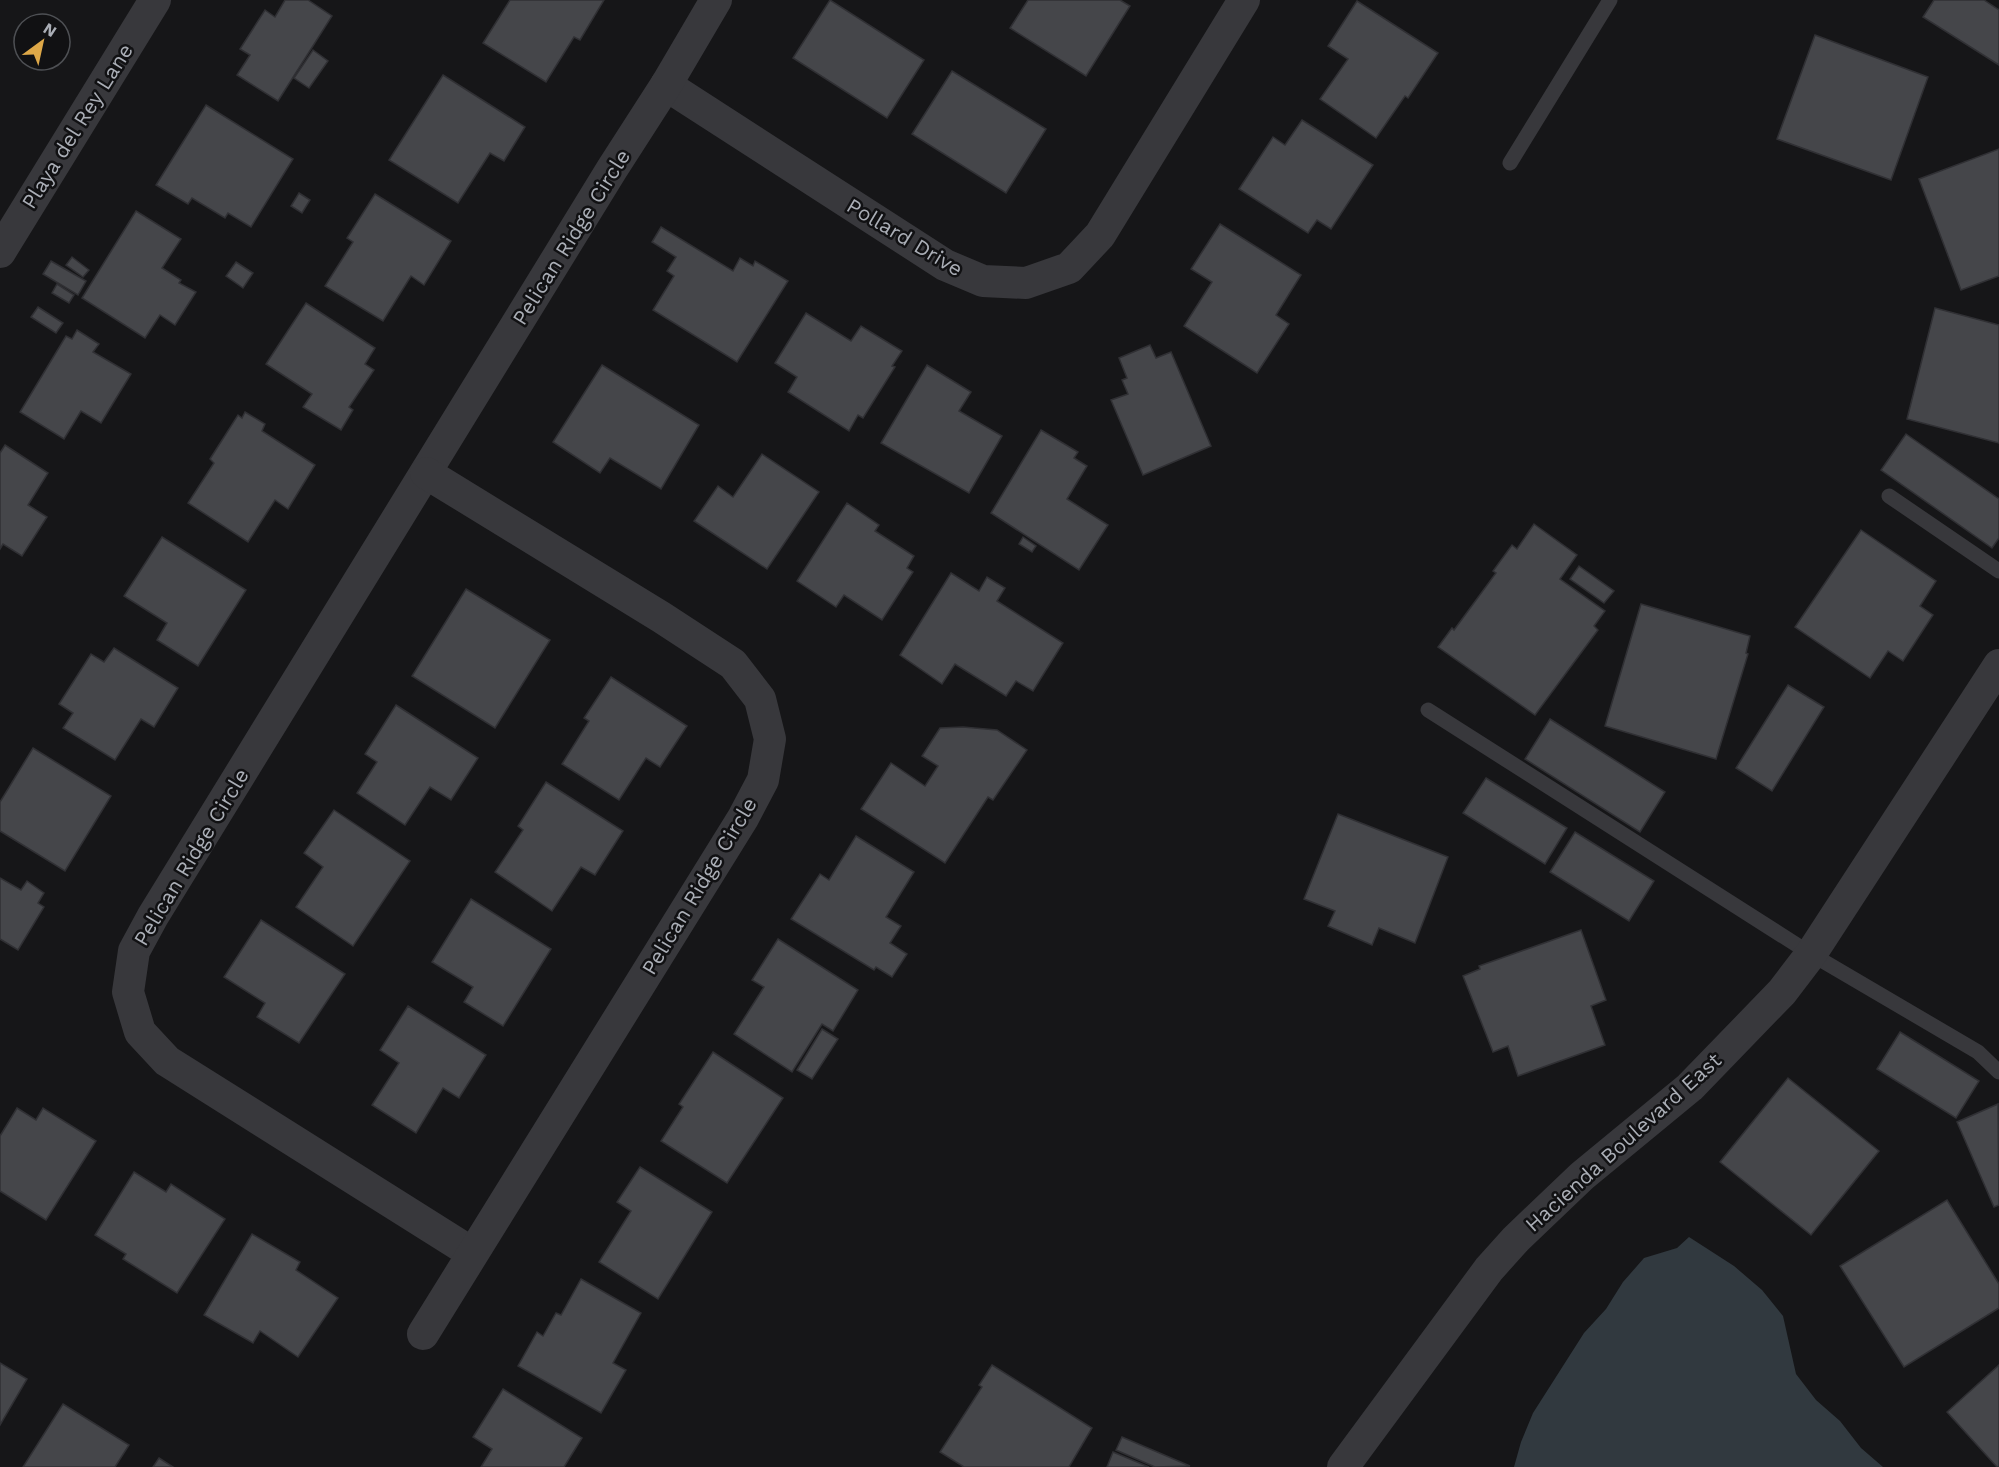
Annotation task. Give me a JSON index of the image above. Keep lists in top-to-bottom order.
{
  "streets": {
    "street": [
      "Playa del Rey Lane",
      "Pelican Ridge Circle",
      "Pollard Drive",
      "Hacienda Boulevard East"
    ]
  },
  "crossings": [
    ["Pelican Ridge Circle", "Pollard Drive"]
  ],
  "north": "top right"
}
